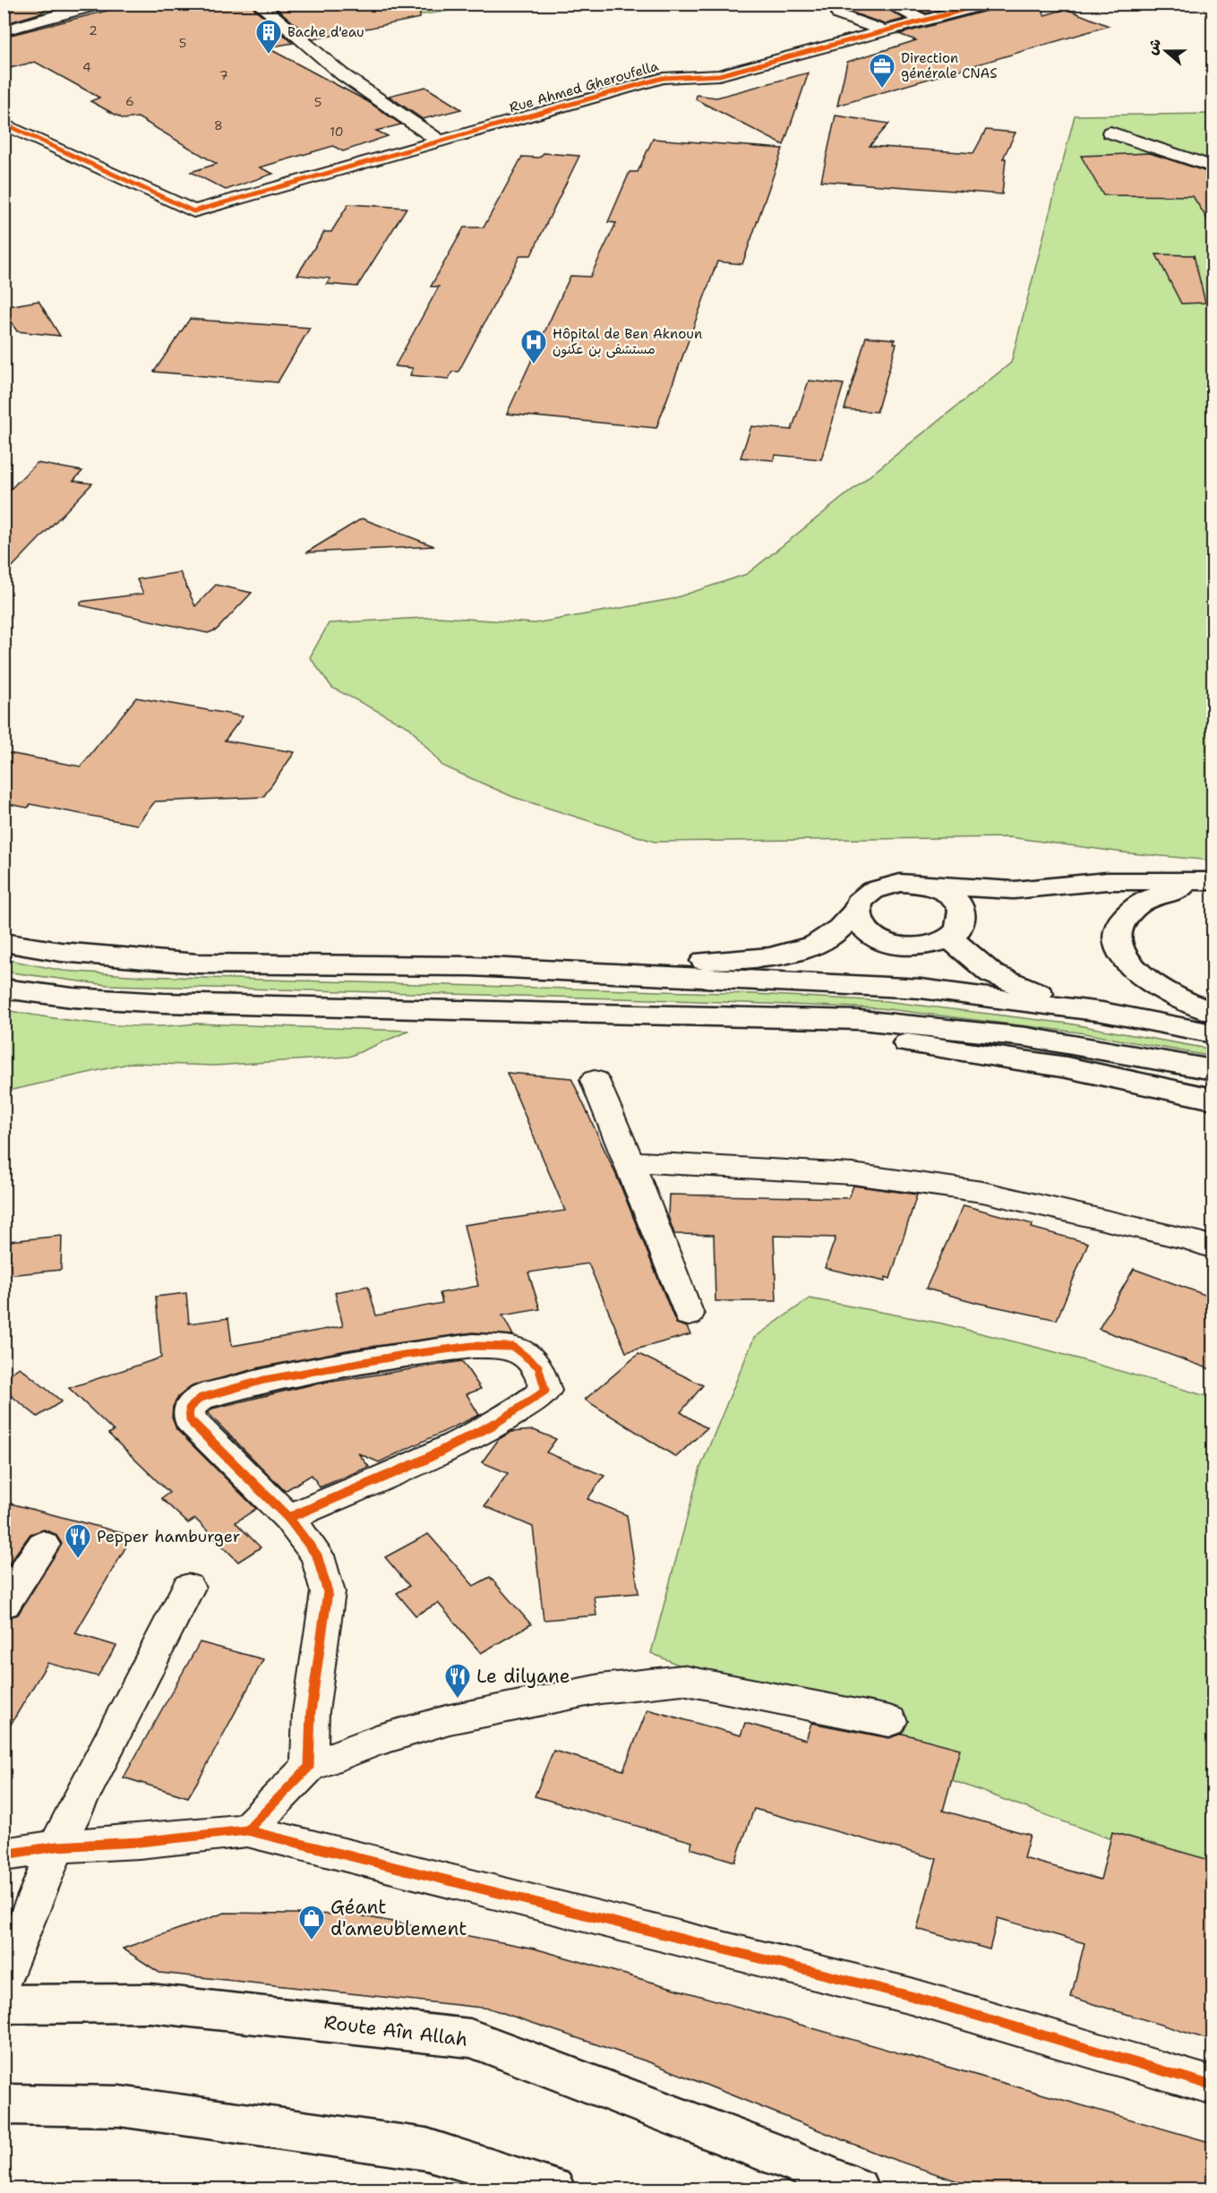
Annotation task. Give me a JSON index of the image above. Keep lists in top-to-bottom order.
{
  "streets": {
    "main road": ["Route Aîn Allah"],
    "street": ["Rue Ahmed Gheroufella"]
  },
  "places": {
    "building": ["Bache d'eau"],
    "office": ["Direction générale CNAS"],
    "hospital": ["Hôpital de Ben Aknoun مستشفى بن عكنون"],
    "restaurant": ["Pepper hamburger", "Le dilyane"],
    "shop": ["Géant d'ameublement"]
  },
  "house_numbers": [
    "2",
    "5",
    "4",
    "7",
    "6",
    "5",
    "8",
    "10"
  ],
  "north": "left"
}
